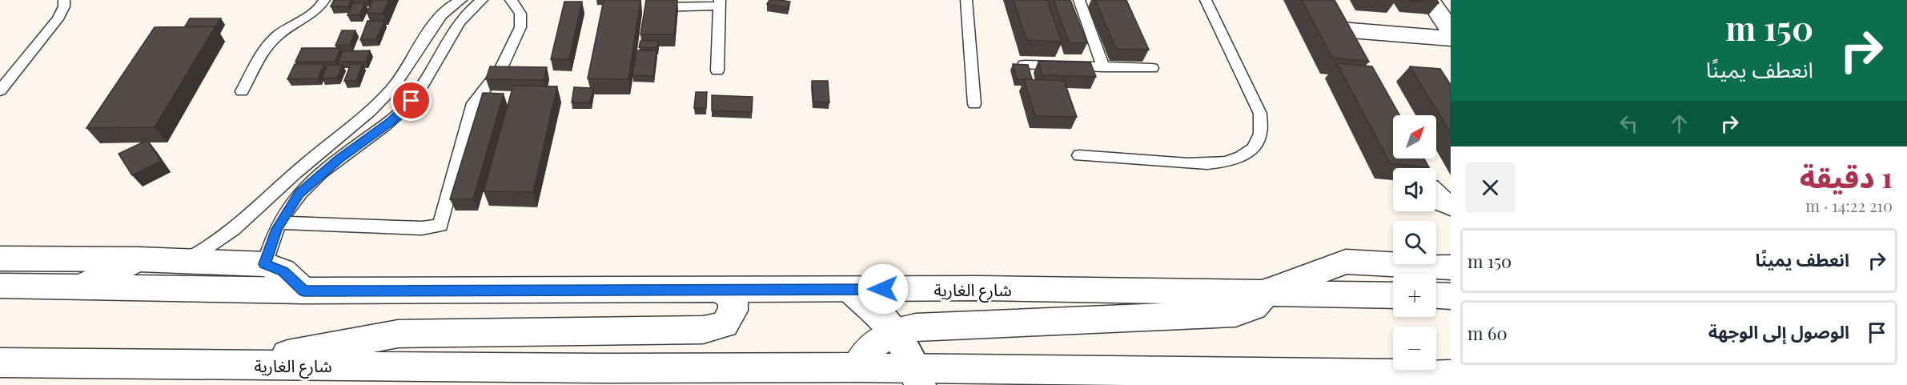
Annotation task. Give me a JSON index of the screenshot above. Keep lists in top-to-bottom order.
{
  "streets": {
    "street": ["شارع الغارية"]
  },
  "north": "top right",
  "page": {
    "turn": ["150 m", "انعطف يمينًا"],
    "map_buttons": ["+", "−"],
    "heading": ["1 دقيقة", "210 m · 14:22"],
    "list": [
      {
        "name": "انعطف يمينًا",
        "value": "150 m"
      },
      {
        "name": "الوصول إلى الوجهة",
        "value": "60 m"
      }
    ]
  }
}
